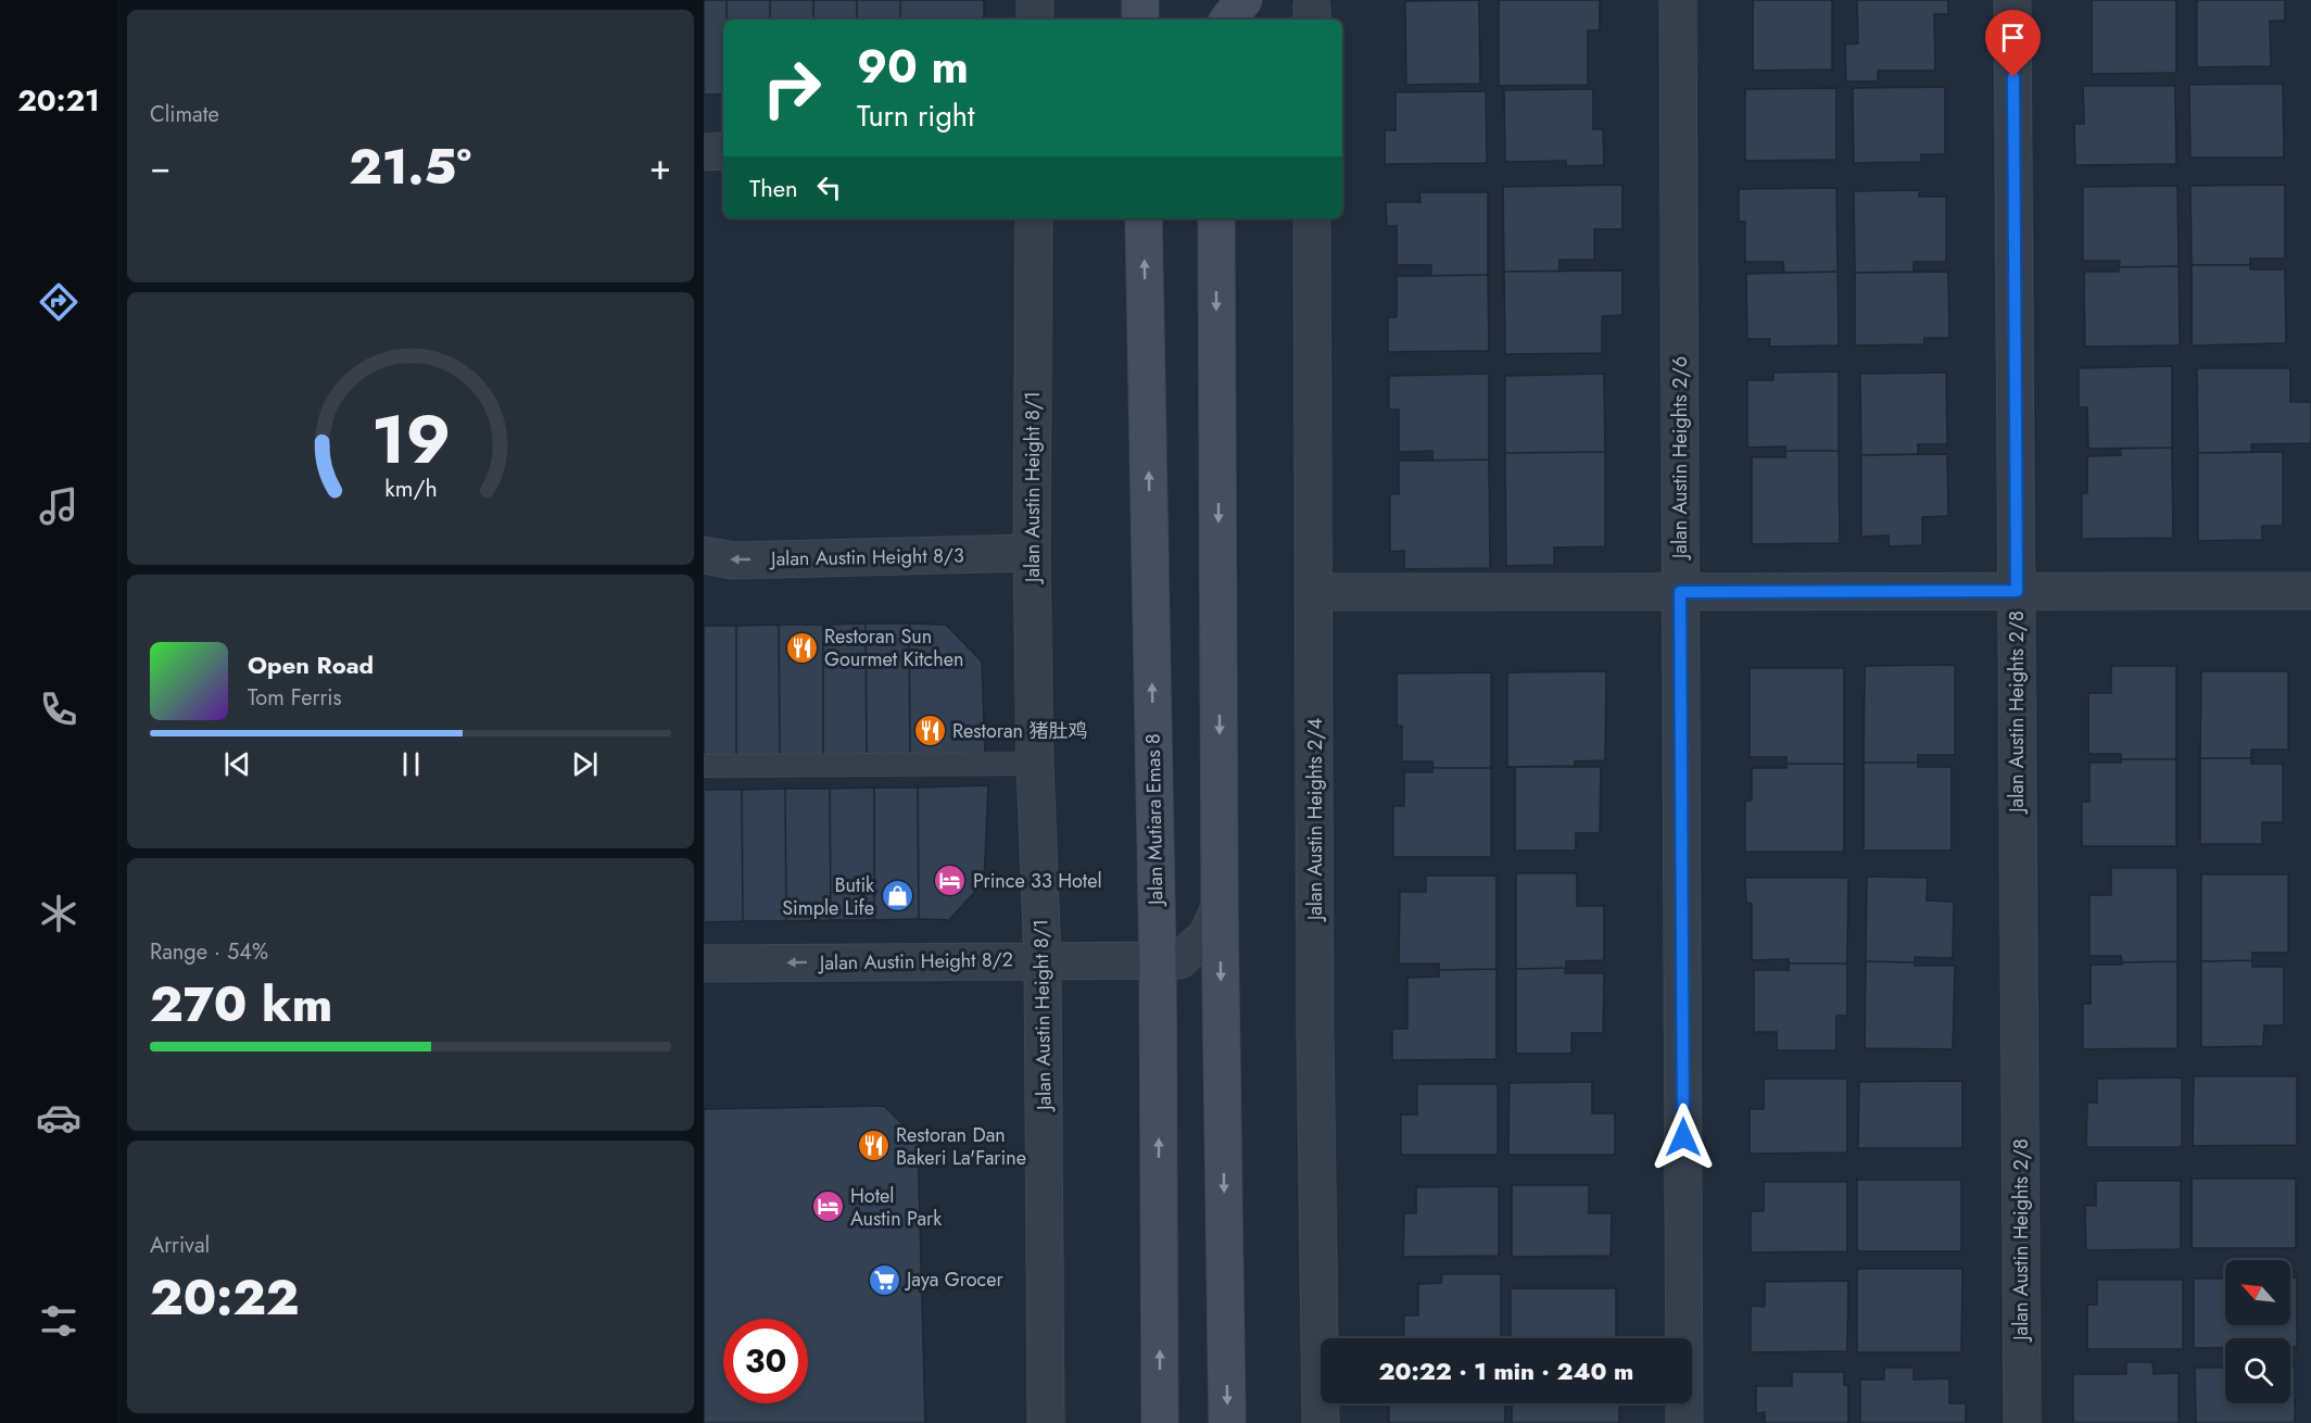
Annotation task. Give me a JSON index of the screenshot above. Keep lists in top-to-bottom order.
{
  "streets": {
    "main road": ["Jalan Mutiara Emas 8"],
    "street": [
      "Jalan Austin Heights 2/6",
      "Jalan Austin Height 8/1",
      "Jalan Austin Height 8/3",
      "Jalan Austin Heights 2/8",
      "Jalan Austin Heights 2/4",
      "Jalan Austin Height 8/2"
    ]
  },
  "crossings": [
    ["Jalan Austin Height 8/1", "Jalan Austin Height 8/3"],
    ["Jalan Austin Height 8/1", "Jalan Austin Height 8/2"],
    ["Jalan Mutiara Emas 8", "Jalan Austin Height 8/2"]
  ],
  "one_way": ["Jalan Austin Height 8/3", "Jalan Austin Height 8/2"],
  "places": {
    "restaurant": ["Restoran Sun Gourmet Kitchen", "Restoran 猪肚鸡", "Restoran Dan Bakeri La'Farine"],
    "hotel": ["Prince 33 Hotel", "Hotel Austin Park"],
    "shop": ["Butik Simple Life"],
    "supermarket": ["Jaya Grocer"]
  },
  "north": "top left",
  "page": {
    "tabs": "20:21",
    "tile": [
      "Climate",
      ["Range · 54%", "270 km"],
      ["Arrival", "20:22"]
    ],
    "turn": ["90 m", "Turn right"],
    "heat": ["−", "21.5°", "+"],
    "then": "Then",
    "song": ["Open Road", "Tom Ferris"],
    "limit": "30",
    "trip": "20:22 · 1 min · 240 m",
    "gauge": ["19", "km/h"]
  }
}
